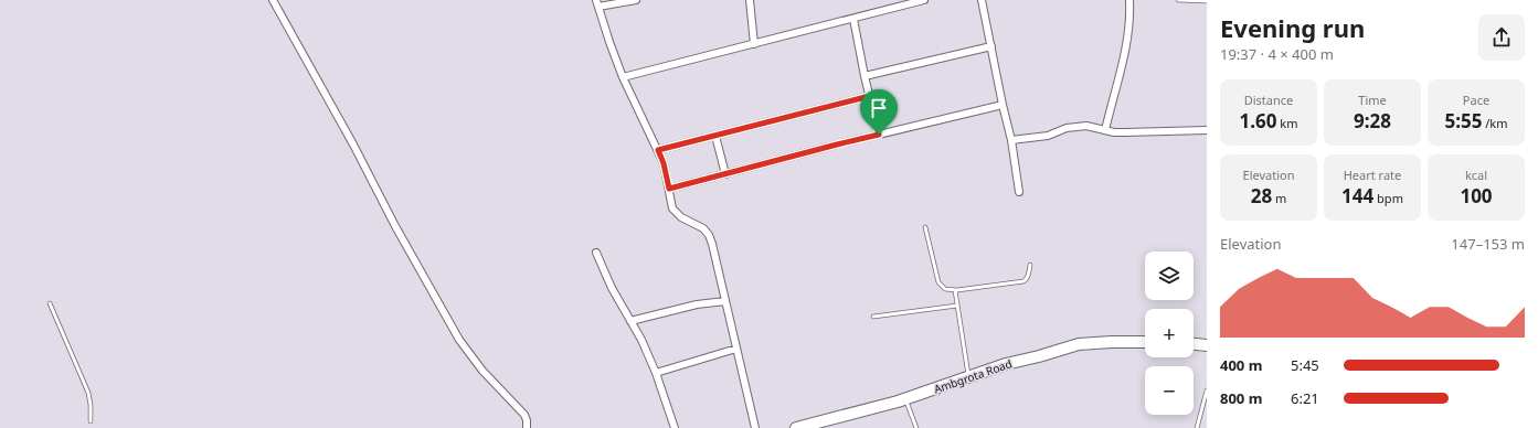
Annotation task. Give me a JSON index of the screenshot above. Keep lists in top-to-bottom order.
{
  "streets": {
    "main road": ["Ambgrota Road"]
  },
  "page": {
    "heading": ["Evening run", "19:37 · 4 × 400 m"],
    "stats": [
      ["Distance", "1.60 km"],
      ["Time", "9:28"],
      ["Pace", "5:55 /km"],
      ["Elevation", "28 m"],
      ["Heart rate", "144 bpm"],
      ["kcal", "100"]
    ],
    "chart": ["Elevation", "147–153 m"],
    "map_buttons": ["+", "−"],
    "list": [
      {
        "name": "400 m",
        "note": "5:45"
      },
      {
        "name": "800 m",
        "note": "6:21"
      }
    ]
  }
}
